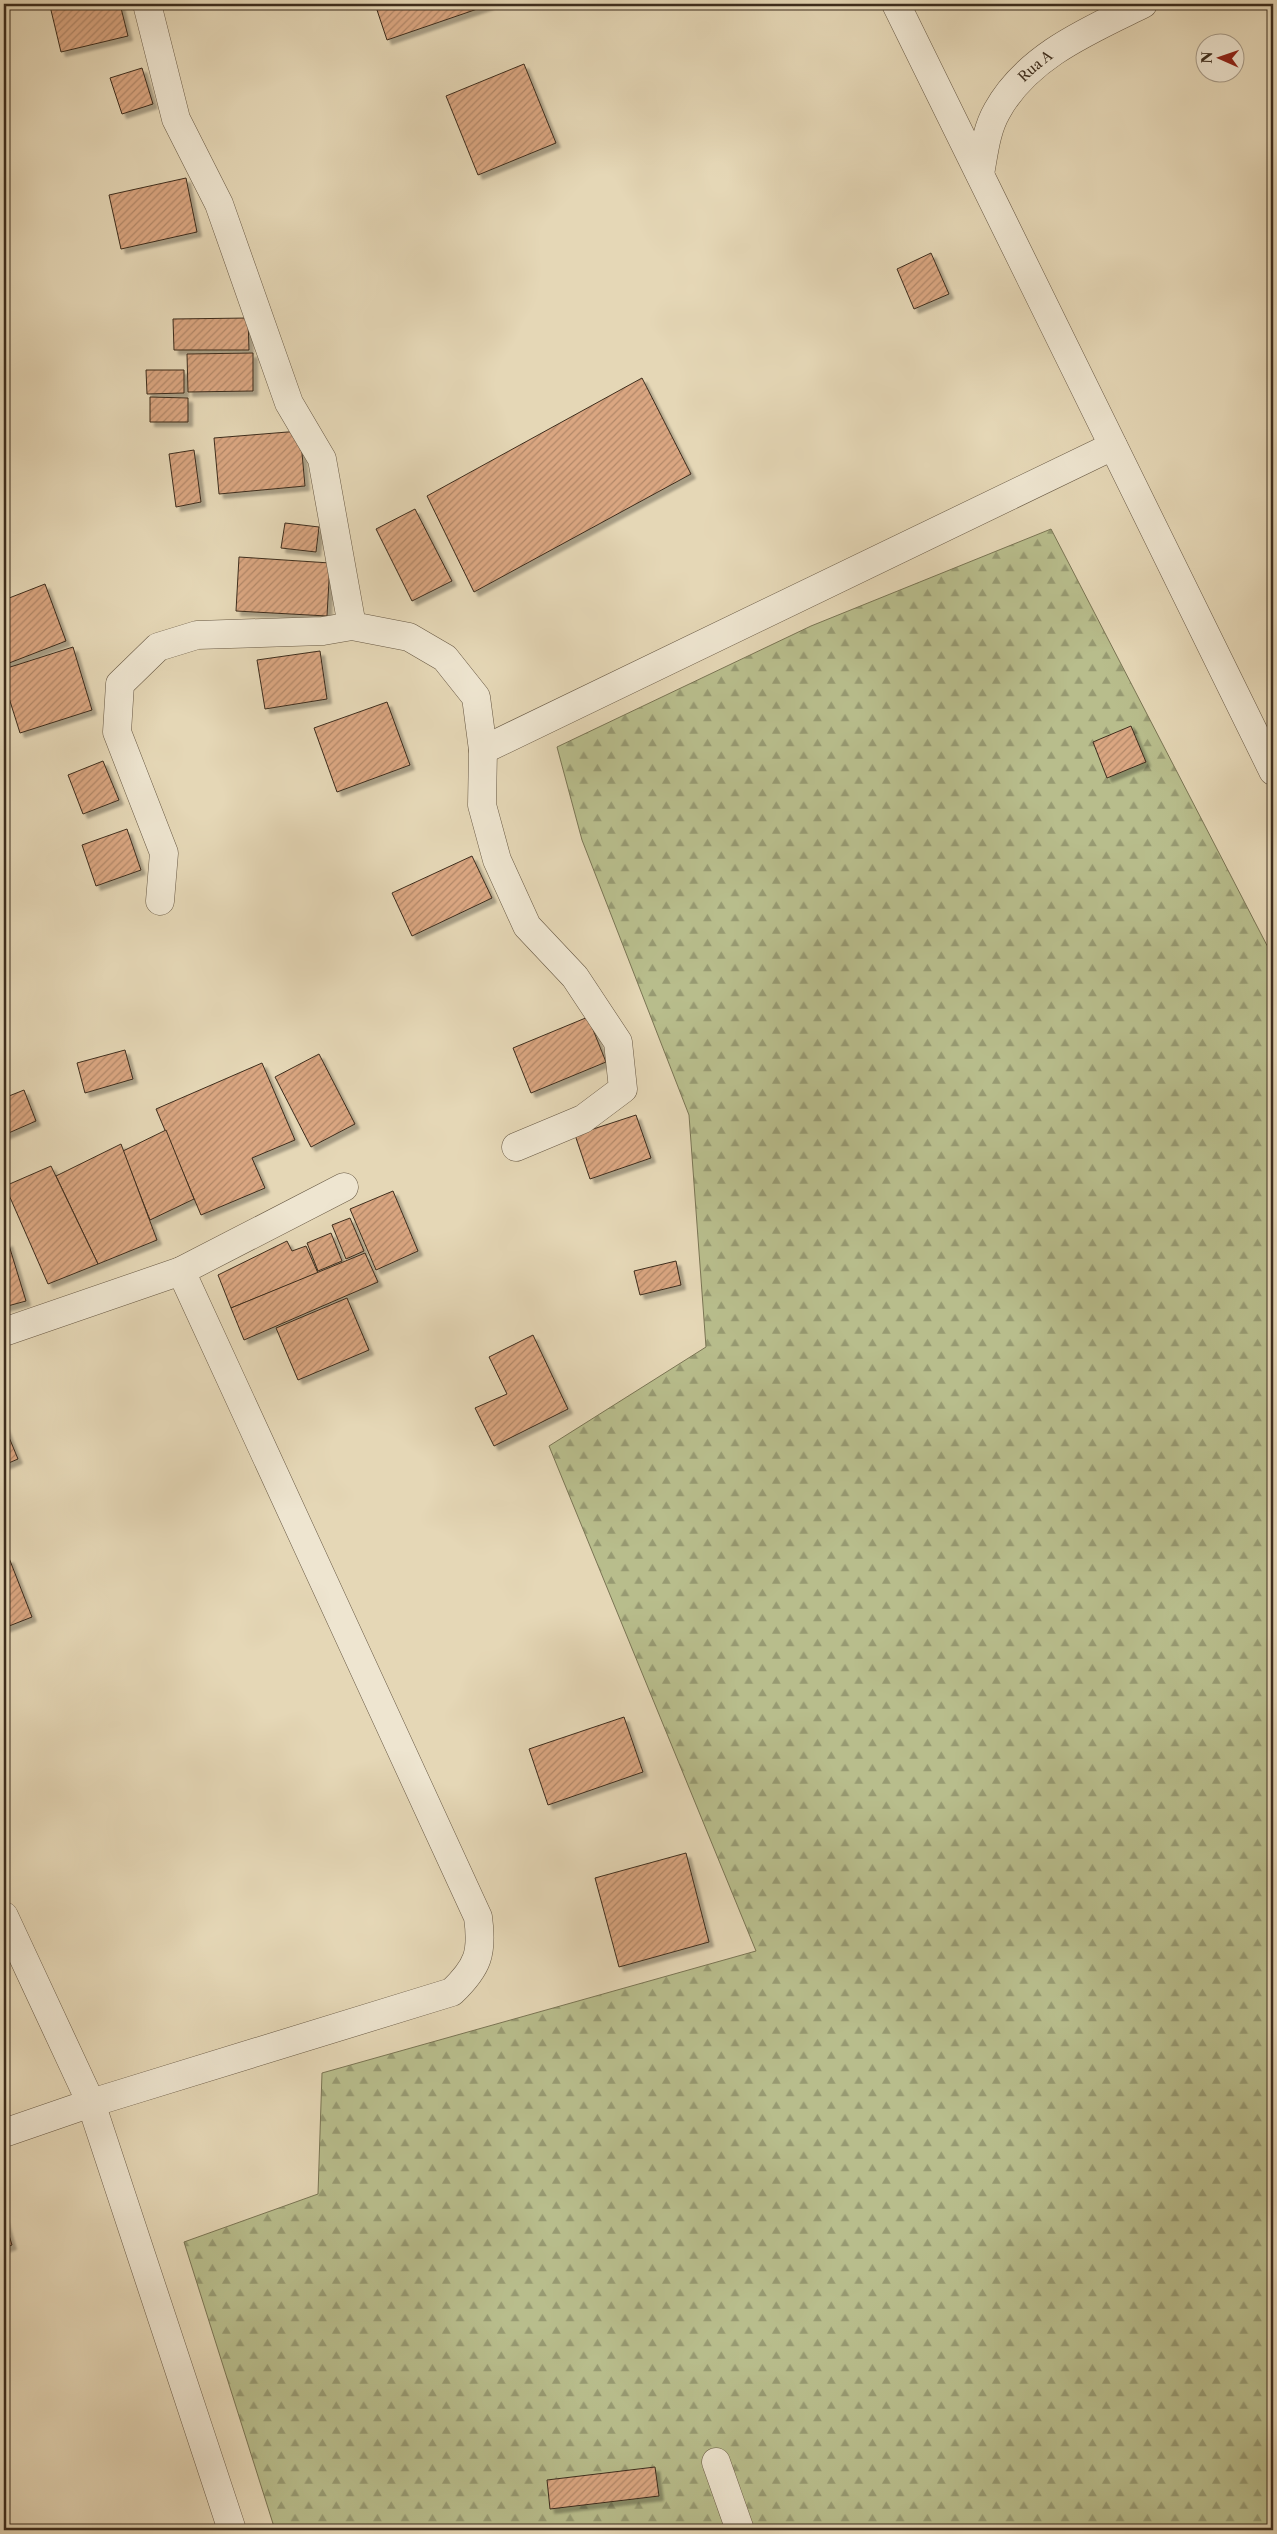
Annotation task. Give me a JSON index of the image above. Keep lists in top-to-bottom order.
{
  "streets": {
    "street": ["Rua A"]
  },
  "north": "left"
}
